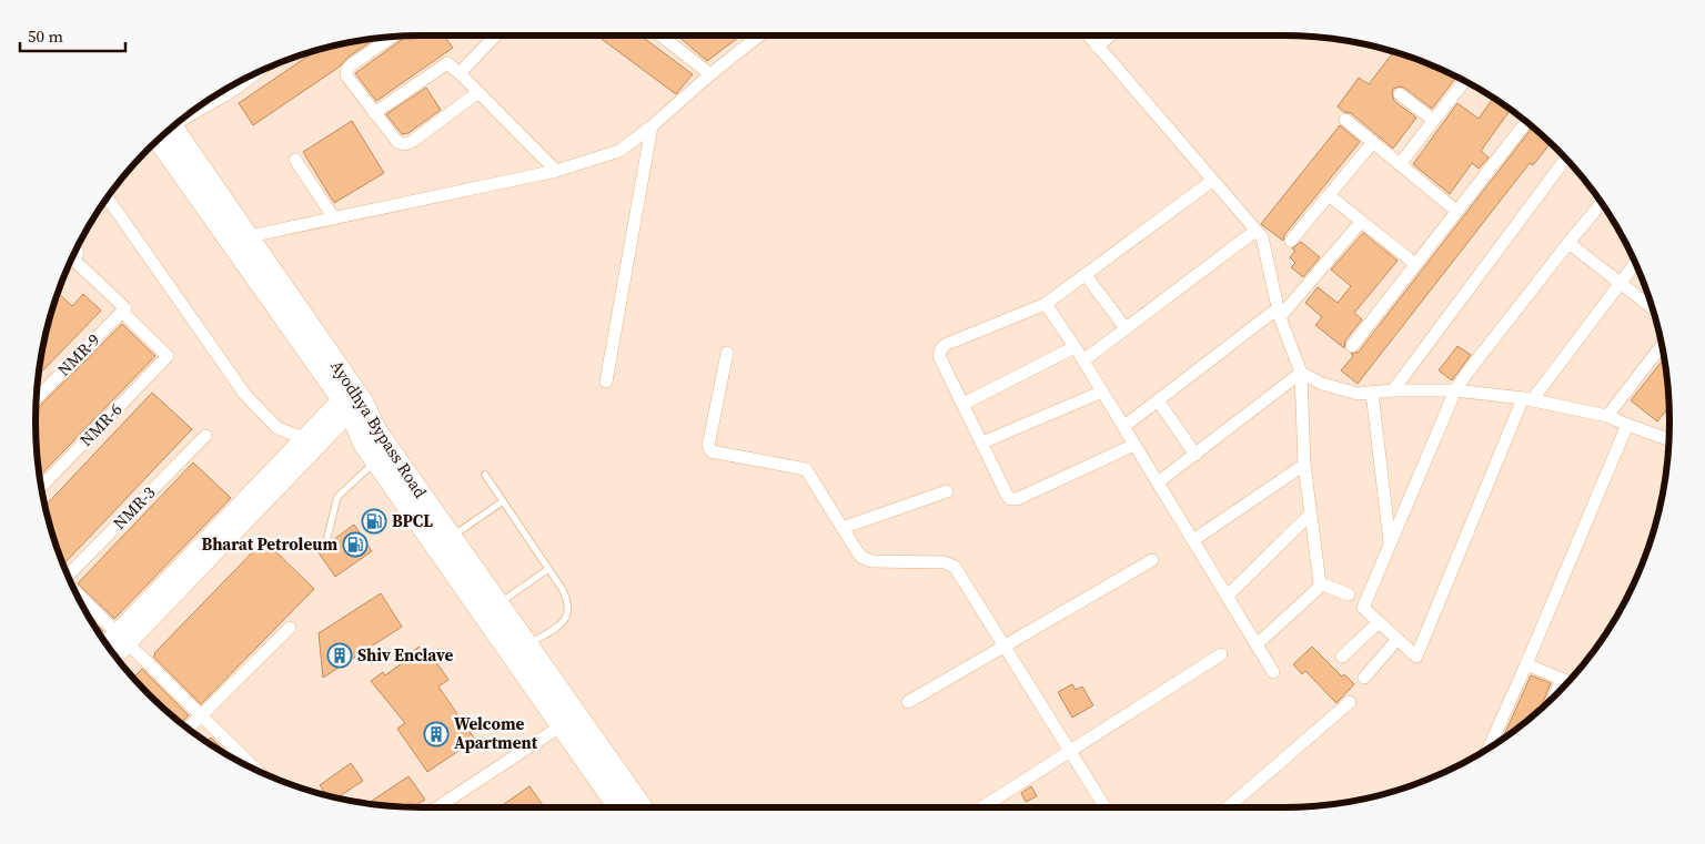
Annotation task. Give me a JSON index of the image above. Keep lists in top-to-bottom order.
{
  "streets": {
    "main road": ["Ayodhya Bypass Road"],
    "street": ["NMR-9", "NMR-6", "NMR-3"]
  },
  "crossings": [
    ["NMR-9", "NMR-6"]
  ],
  "places": {
    "fuel station": ["BPCL", "Bharat Petroleum"],
    "building": ["Shiv Enclave", "Welcome Apartment"]
  },
  "scale_bar": "50 m"
}
